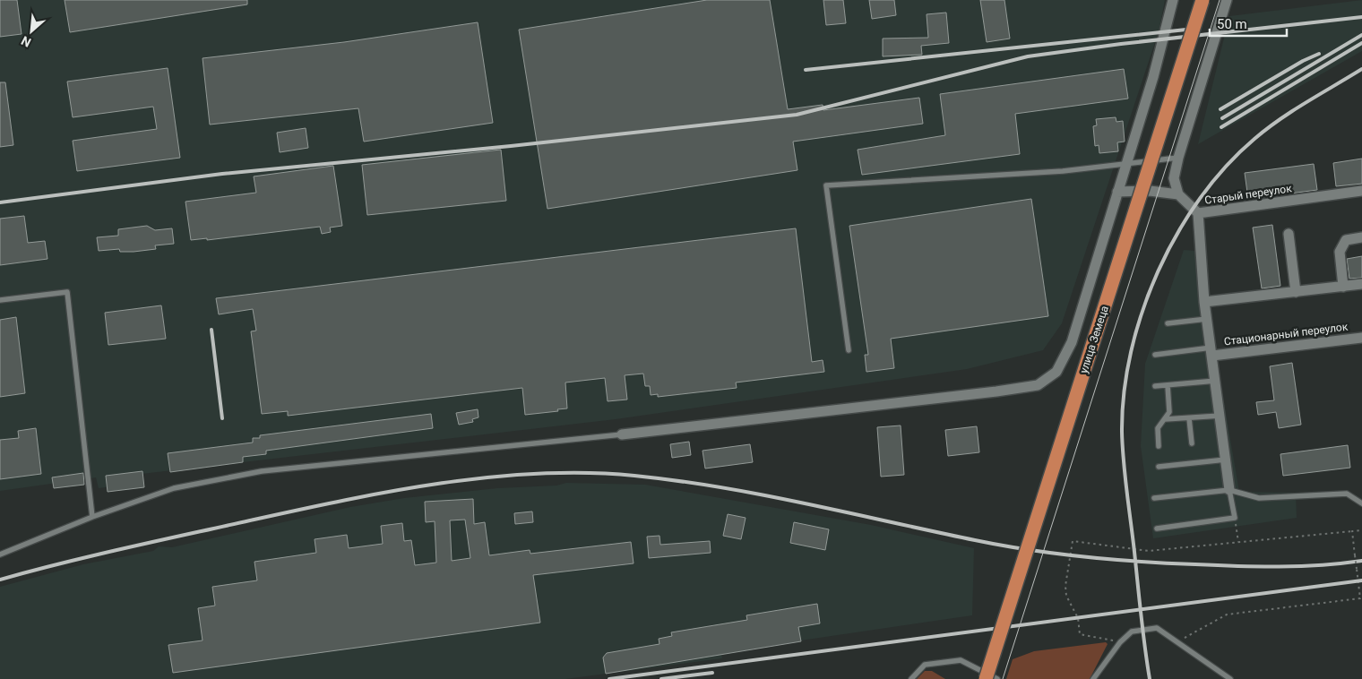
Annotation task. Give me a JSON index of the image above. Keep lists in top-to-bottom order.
{
  "streets": {
    "main road": ["улица Земеца"],
    "street": ["Старый переулок", "Стационарный переулок"]
  },
  "scale_bar": "50 m",
  "north": "bottom left"
}
